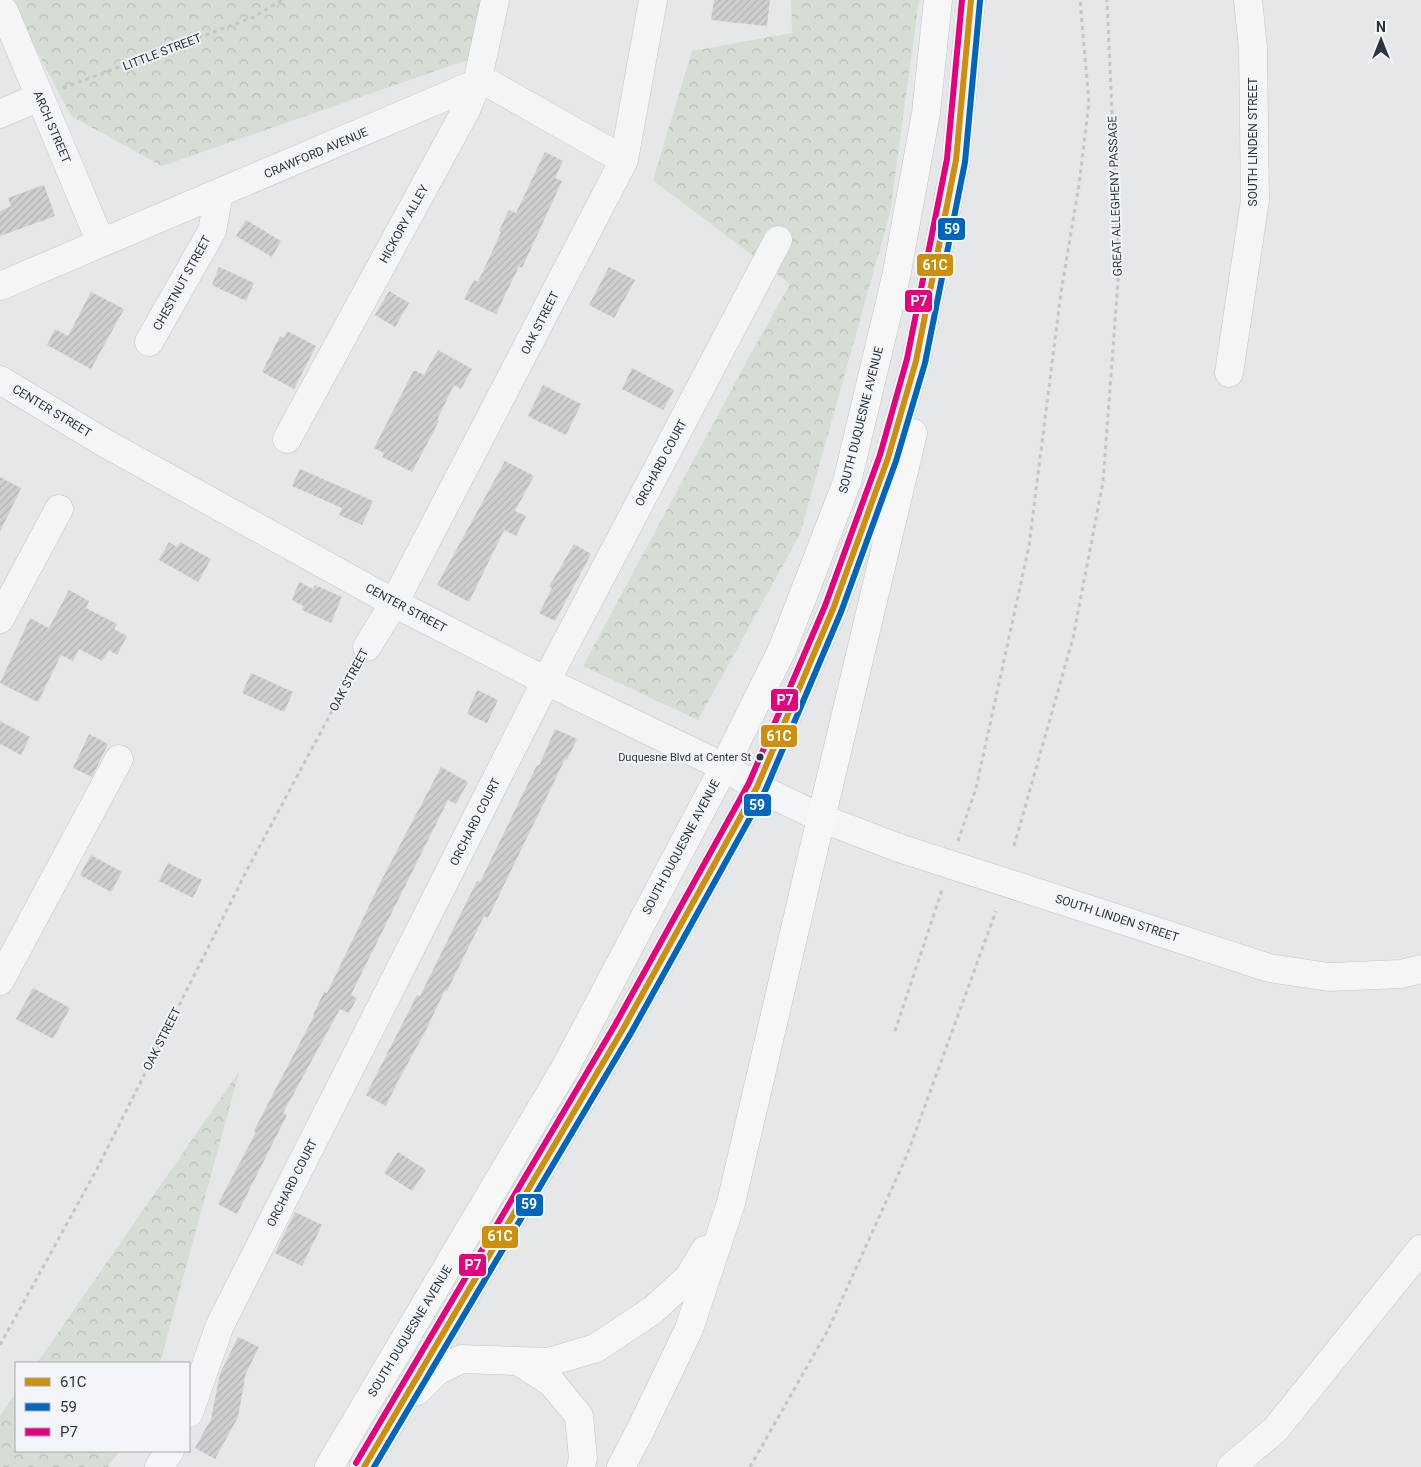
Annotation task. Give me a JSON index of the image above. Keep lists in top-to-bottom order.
{
  "streets": {
    "main road": ["SOUTH DUQUESNE AVENUE"],
    "street": [
      "ARCH STREET",
      "SOUTH LINDEN STREET",
      "CRAWFORD AVENUE",
      "HICKORY ALLEY",
      "CHESTNUT STREET",
      "OAK STREET",
      "CENTER STREET",
      "ORCHARD COURT"
    ],
    "path": ["LITTLE STREET", "GREAT ALLEGHENY PASSAGE"]
  },
  "crossings": [
    ["LITTLE STREET", "ARCH STREET"],
    ["ARCH STREET", "CRAWFORD AVENUE"],
    ["SOUTH LINDEN STREET", "CENTER STREET"],
    ["CRAWFORD AVENUE", "HICKORY ALLEY"],
    ["CRAWFORD AVENUE", "CHESTNUT STREET"],
    ["OAK STREET", "CENTER STREET"],
    ["CENTER STREET", "SOUTH DUQUESNE AVENUE"],
    ["CENTER STREET", "ORCHARD COURT"]
  ],
  "places": ["Duquesne Blvd at Center St"],
  "lines": ["transit line 61C", "transit line P7", "transit line 59"],
  "legend": ["61C", "59", "P7"],
  "north": "top"
}
